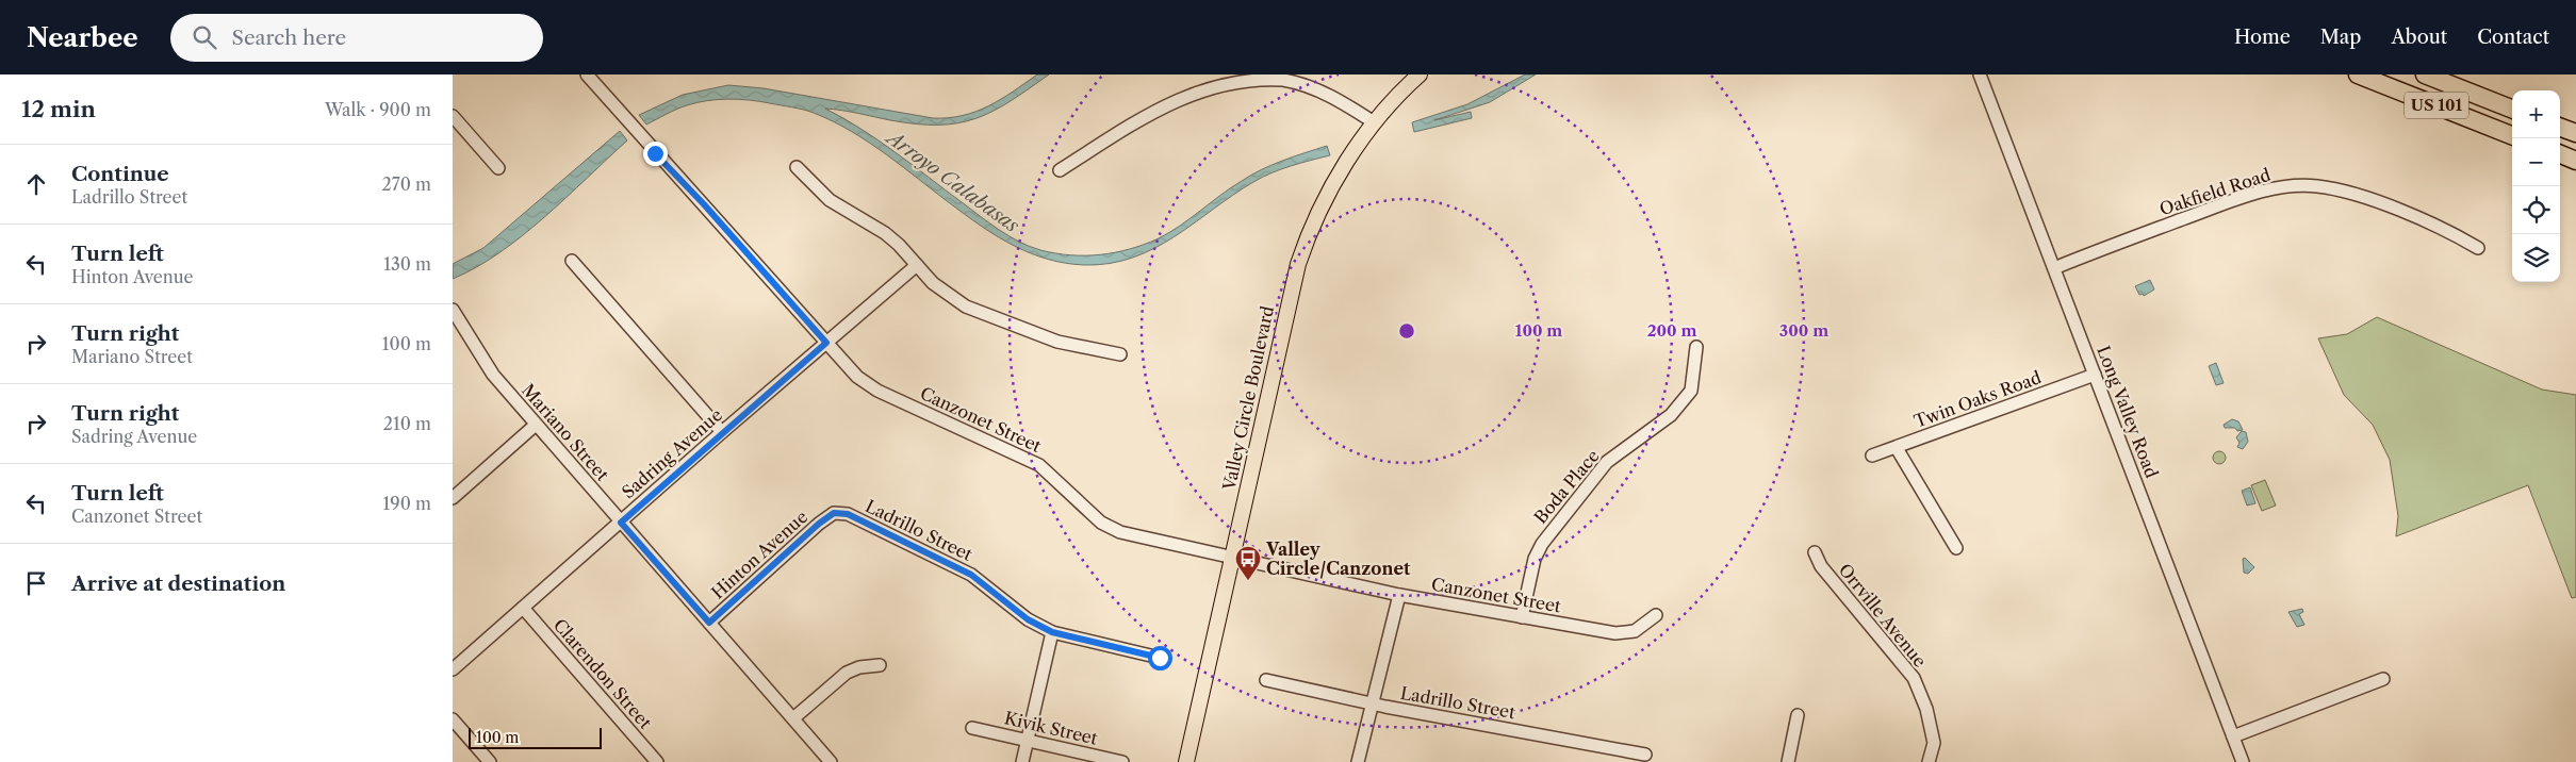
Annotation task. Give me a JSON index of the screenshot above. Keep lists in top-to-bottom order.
{
  "streets": {
    "highway": ["US 101"],
    "main road": ["Valley Circle Boulevard"],
    "street": [
      "Oakfield Road",
      "Twin Oaks Road",
      "Long Valley Road",
      "Canzonet Street",
      "Mariano Street",
      "Sadring Avenue",
      "Boda Place",
      "Ladrillo Street",
      "Hinton Avenue",
      "Orrville Avenue",
      "Clarendon Street",
      "Kivik Street"
    ]
  },
  "crossings": [
    ["Oakfield Road", "Long Valley Road"],
    ["Valley Circle Boulevard", "Canzonet Street"],
    ["Twin Oaks Road", "Long Valley Road"],
    ["Canzonet Street", "Sadring Avenue"],
    ["Canzonet Street", "Boda Place"],
    ["Mariano Street", "Sadring Avenue"],
    ["Mariano Street", "Hinton Avenue"],
    ["Sadring Avenue", "Clarendon Street"],
    ["Ladrillo Street", "Hinton Avenue"]
  ],
  "water": ["Arroyo Calabasas"],
  "places": {
    "bus stop": ["Valley Circle/Canzonet"]
  },
  "scale_bar": "100 m",
  "page": {
    "header": "Nearbee",
    "search": "Search here",
    "nav": [
      "Home",
      "Map",
      "About",
      "Contact"
    ],
    "heading": ["12 min", "Walk · 900 m"],
    "map_buttons": ["+", "−"],
    "list": [
      ["Continue", "Ladrillo Street", "270 m"],
      ["Turn left", "Hinton Avenue", "130 m"],
      ["Turn right", "Mariano Street", "100 m"],
      ["Turn right", "Sadring Avenue", "210 m"],
      ["Turn left", "Canzonet Street", "190 m"],
      "Arrive at destination"
    ],
    "scale": "100 m"
  },
  "rings": ["100 m", "200 m", "300 m"]
}
